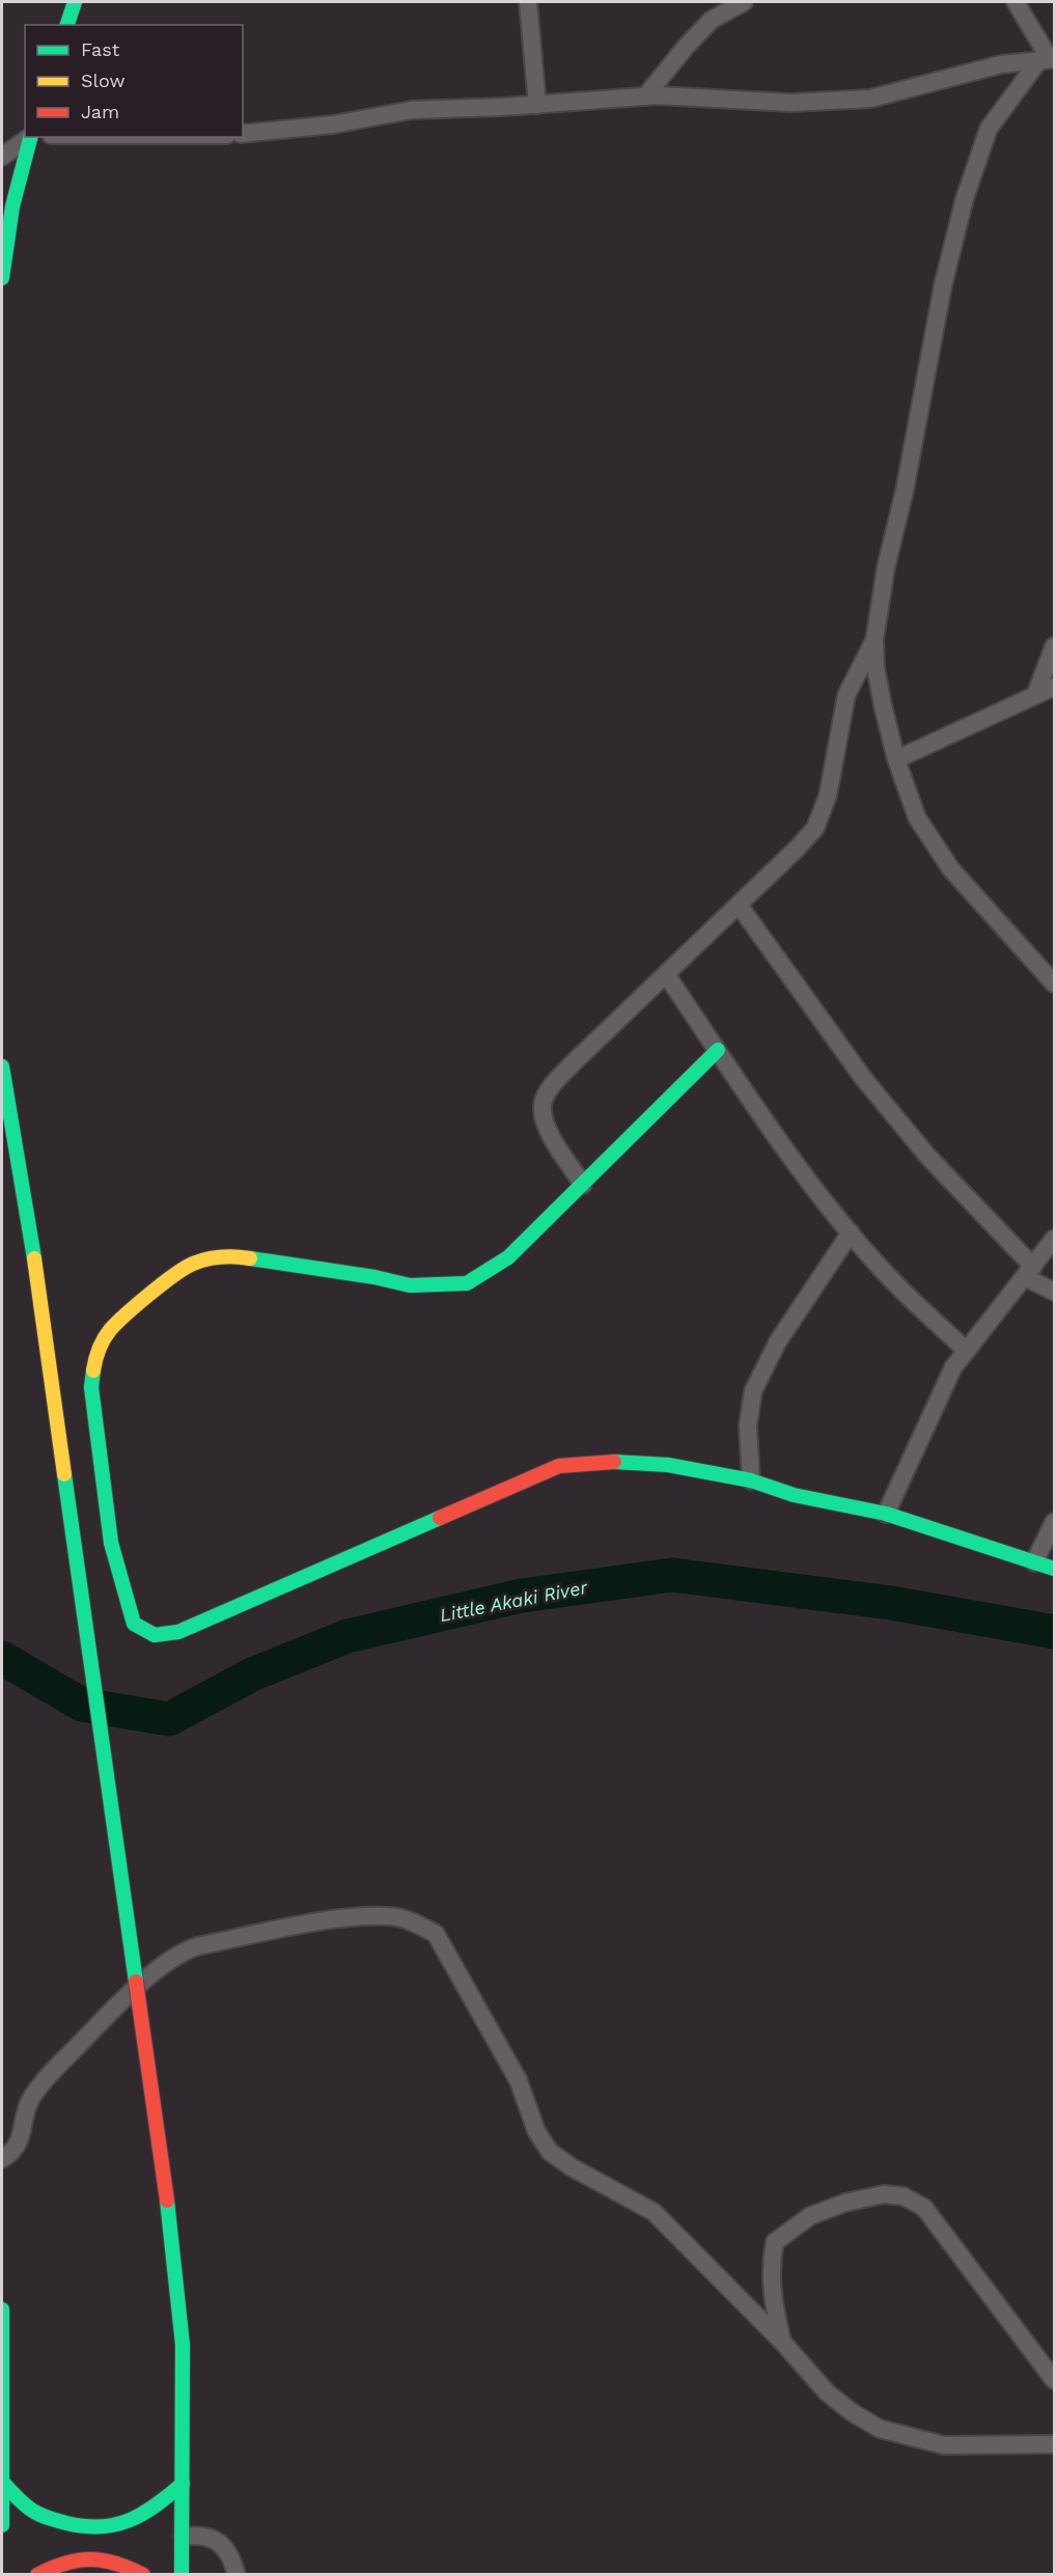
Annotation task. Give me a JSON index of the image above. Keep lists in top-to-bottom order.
{
  "water": ["Little Akaki River"],
  "legend": ["Fast", "Slow", "Jam"]
}
